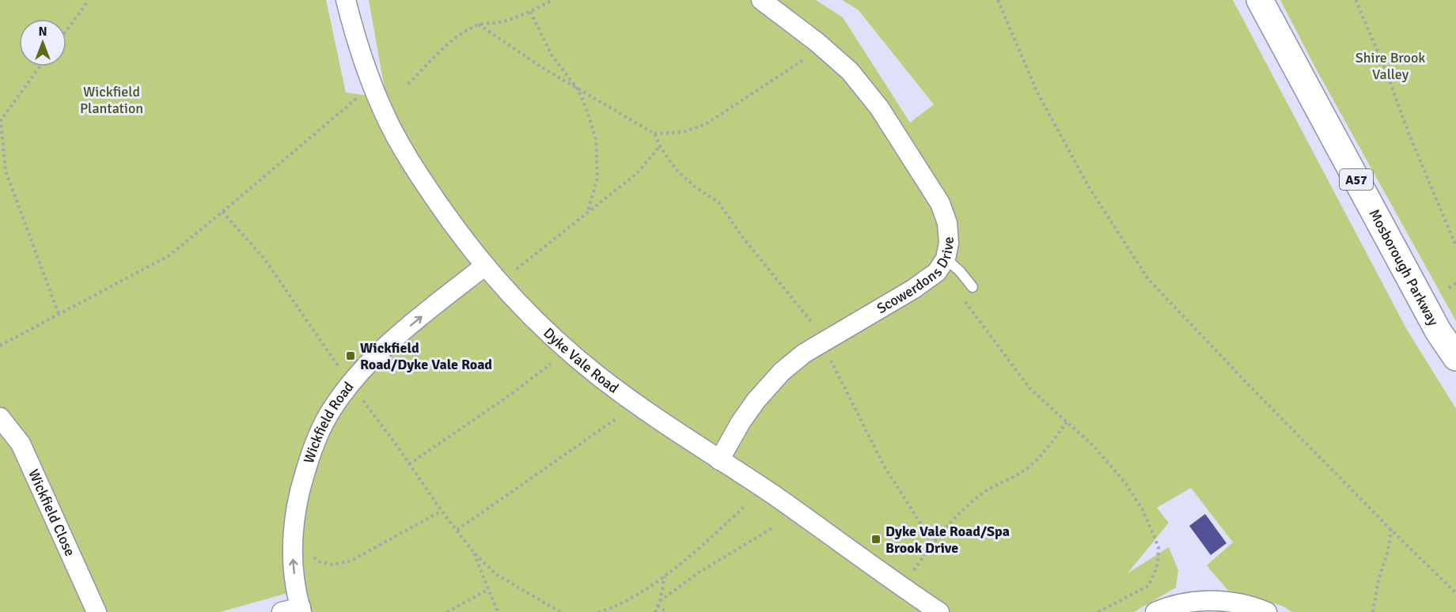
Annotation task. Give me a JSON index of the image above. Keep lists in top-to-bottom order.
{
  "streets": {
    "highway": ["A57", "Mosborough Parkway"],
    "street": [
      "Scowerdons Drive",
      "Dyke Vale Road",
      "Wickfield Road",
      "Wickfield Close"
    ]
  },
  "crossings": [
    ["Scowerdons Drive", "Dyke Vale Road"],
    ["Dyke Vale Road", "Wickfield Road"]
  ],
  "one_way": ["Wickfield Road"],
  "parks": ["Shire Brook Valley", "Wickfield Plantation"],
  "places": {
    "transit": ["Wickfield Road/Dyke Vale Road", "Dyke Vale Road/Spa Brook Drive"]
  },
  "north": "top"
}
